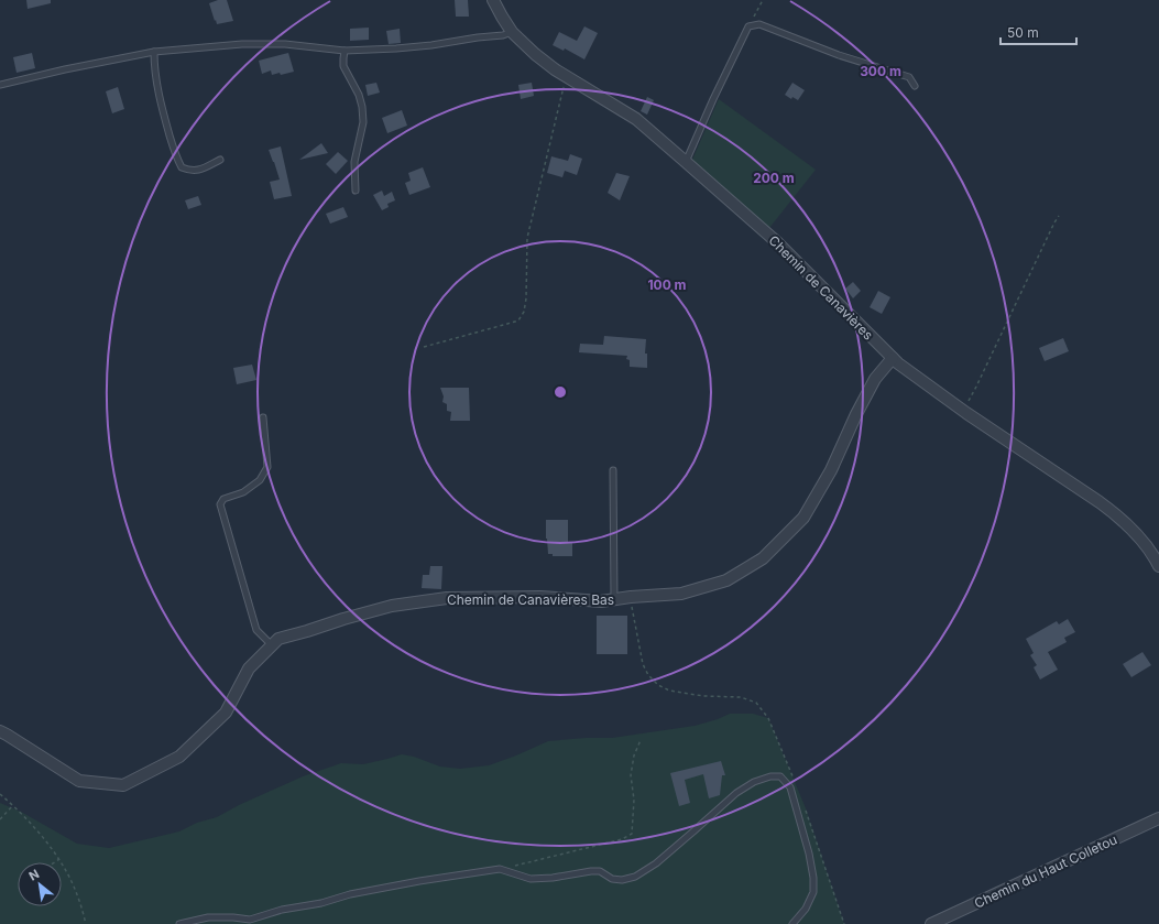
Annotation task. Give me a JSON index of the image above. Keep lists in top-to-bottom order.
{
  "streets": {
    "street": ["Chemin de Canavières", "Chemin de Canavières Bas", "Chemin du Haut Colletou"]
  },
  "crossings": [
    ["Chemin de Canavières", "Chemin de Canavières Bas"]
  ],
  "scale_bar": "50 m",
  "north": "top left",
  "rings": ["300 m", "200 m", "100 m"]
}
